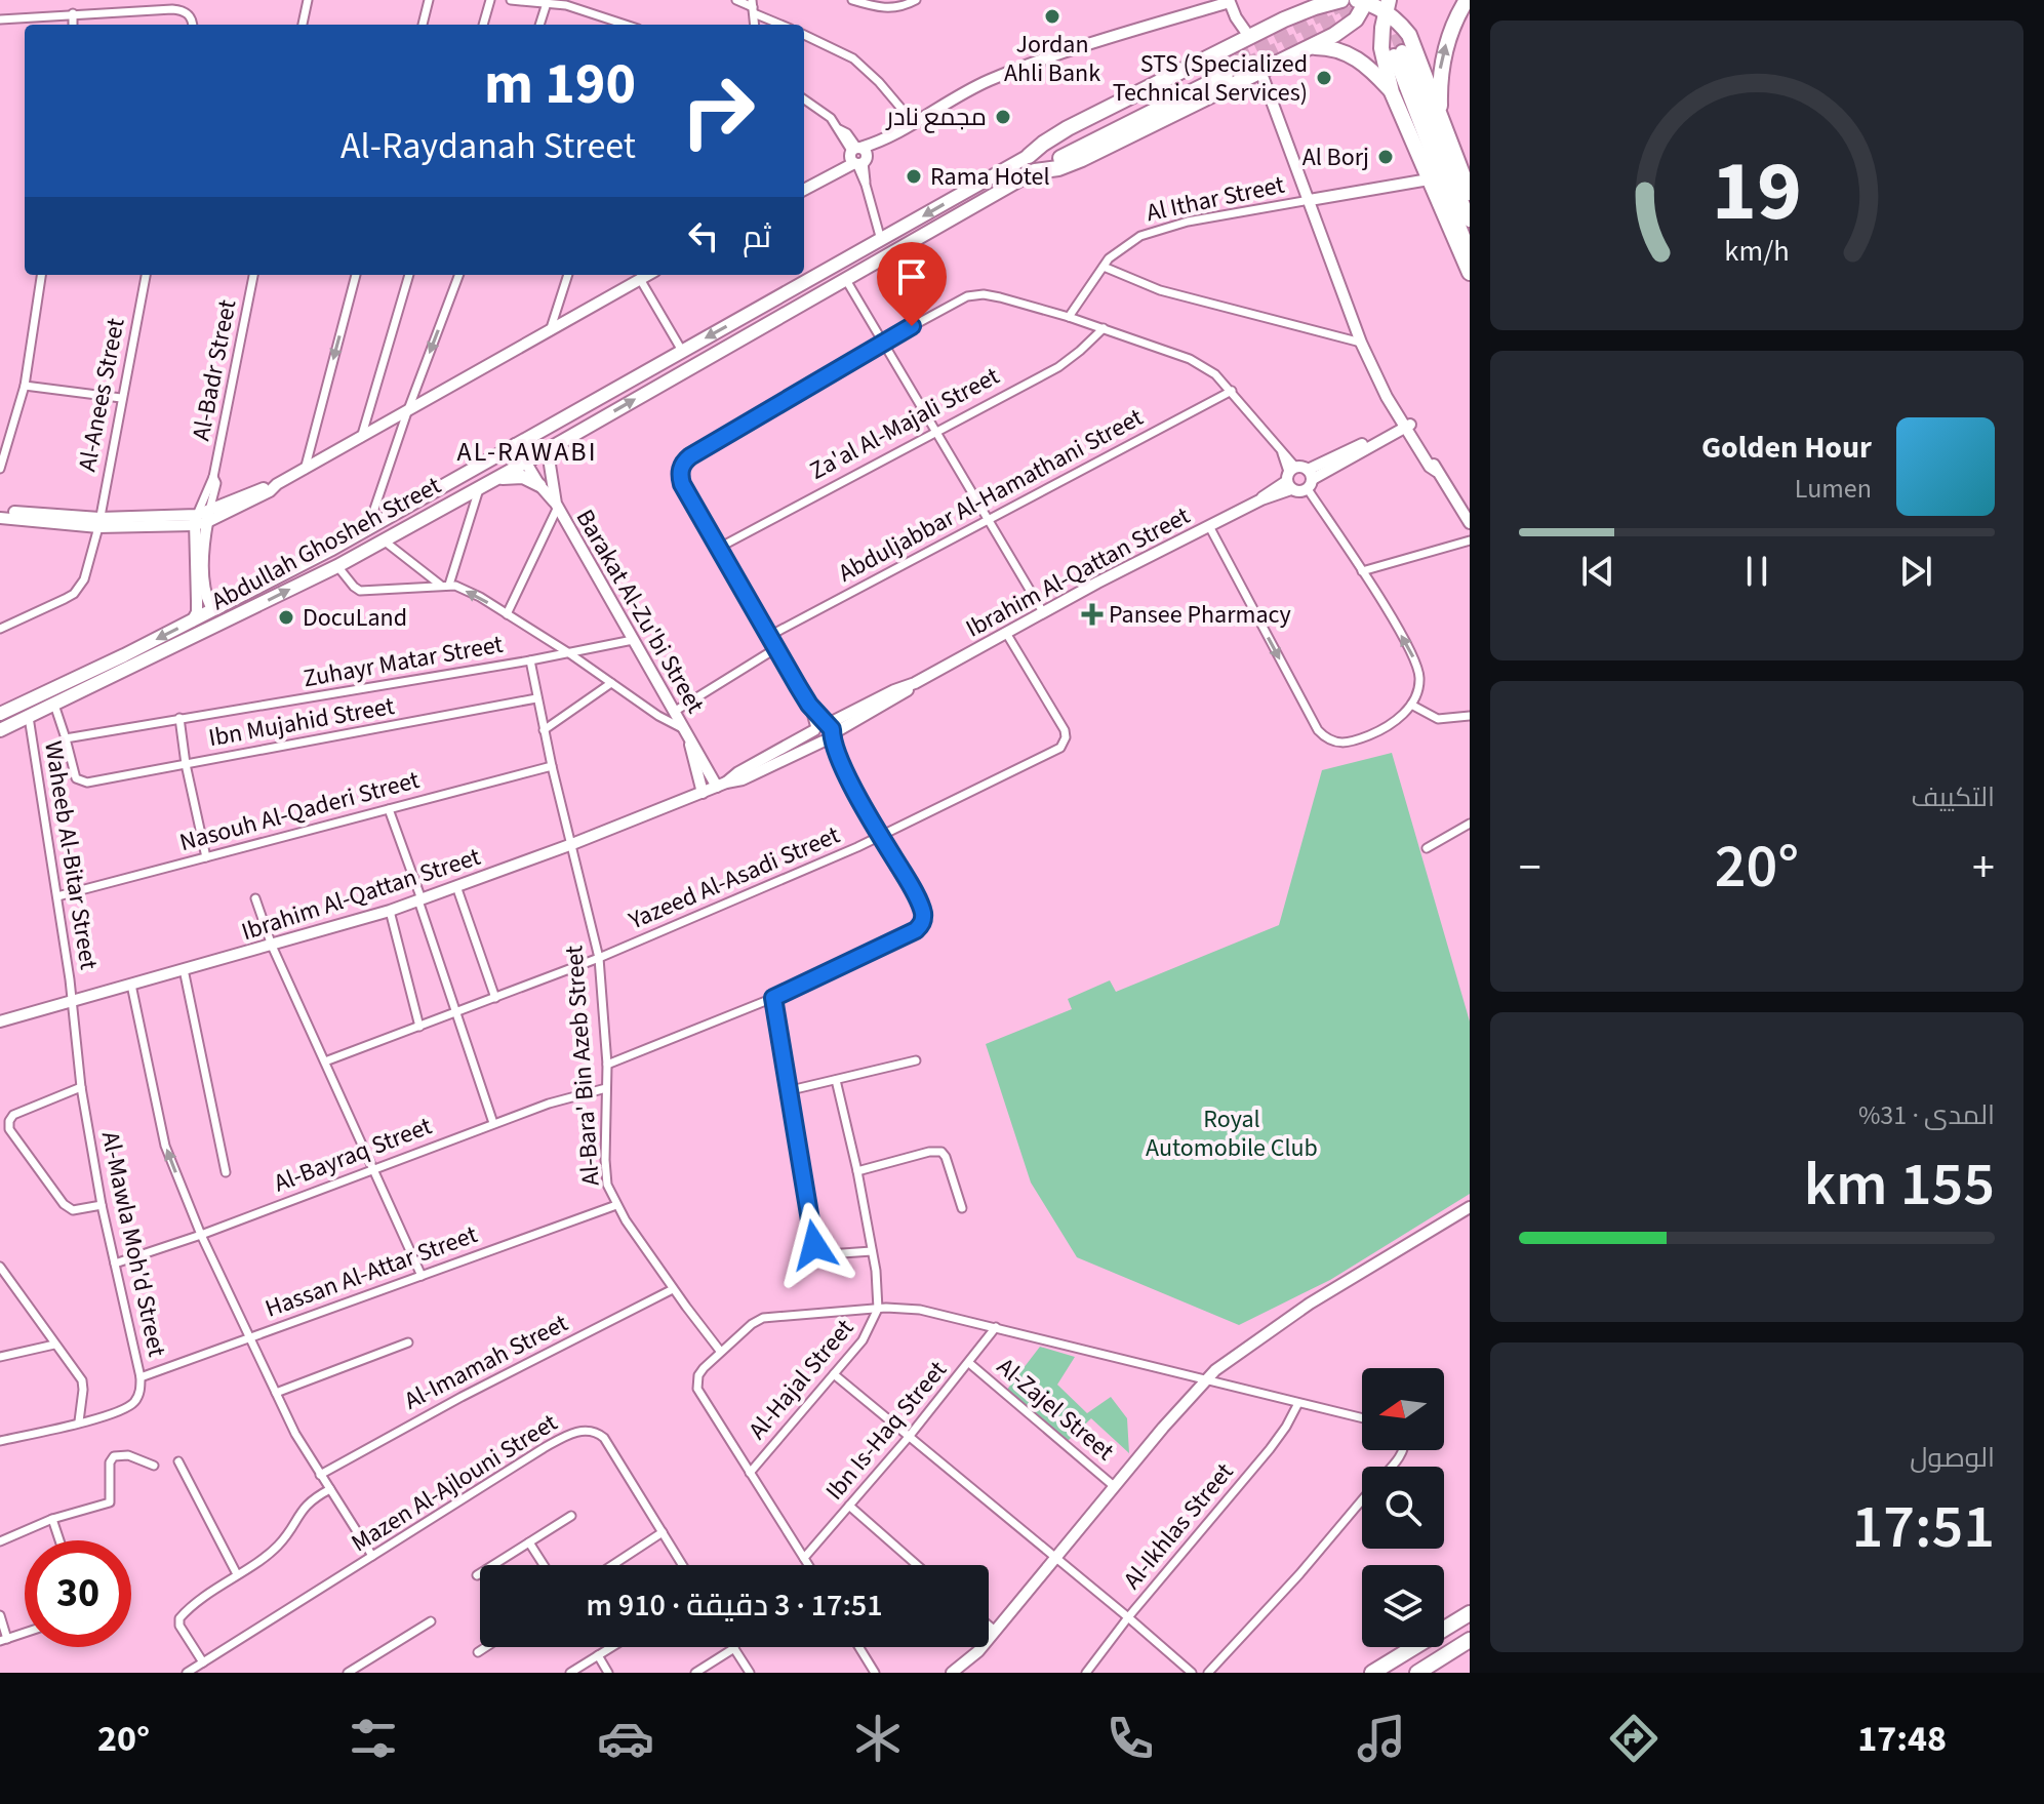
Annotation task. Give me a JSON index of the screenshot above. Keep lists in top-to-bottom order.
{
  "streets": {
    "highway": ["Abdullah Ghosheh Street"],
    "street": [
      "Al Ithar Street",
      "Al-Badr Street",
      "Al-Anees Street",
      "Za'al Al-Majali Street",
      "Abduljabbar Al-Hamathani Street",
      "Ibrahim Al-Qattan Street",
      "Barakat Al-Zu'bi Street",
      "Zuhayr Matar Street",
      "Ibn Mujahid Street",
      "Nasouh Al-Qaderi Street",
      "Waheeb Al-Bitar Street",
      "Yazeed Al-Asadi Street",
      "Al-Bara' Bin Azeb Street",
      "Al-Bayraq Street",
      "Al-Mawla Moh'd Street",
      "Hassan Al-Attar Street",
      "Al-Imamah Street",
      "Al-Hajal Street",
      "Al-Zajel Street",
      "Ibn Is-Haq Street",
      "Mazen Al-Ajlouni Street",
      "Al-Ikhlas Street"
    ]
  },
  "crossings": [
    ["Abdullah Ghosheh Street", "Barakat Al-Zu'bi Street"],
    ["Abdullah Ghosheh Street", "Waheeb Al-Bitar Street"],
    ["Ibrahim Al-Qattan Street", "Barakat Al-Zu'bi Street"],
    ["Ibrahim Al-Qattan Street", "Waheeb Al-Bitar Street"],
    ["Ibrahim Al-Qattan Street", "Yazeed Al-Asadi Street"],
    ["Ibrahim Al-Qattan Street", "Al-Bara' Bin Azeb Street"],
    ["Ibrahim Al-Qattan Street", "Al-Mawla Moh'd Street"],
    ["Barakat Al-Zu'bi Street", "Zuhayr Matar Street"],
    ["Zuhayr Matar Street", "Ibn Mujahid Street"],
    ["Zuhayr Matar Street", "Al-Bara' Bin Azeb Street"],
    ["Ibn Mujahid Street", "Al-Bara' Bin Azeb Street"],
    ["Nasouh Al-Qaderi Street", "Waheeb Al-Bitar Street"],
    ["Nasouh Al-Qaderi Street", "Al-Bara' Bin Azeb Street"],
    ["Waheeb Al-Bitar Street", "Al-Mawla Moh'd Street"],
    ["Yazeed Al-Asadi Street", "Al-Bara' Bin Azeb Street"],
    ["Al-Bara' Bin Azeb Street", "Al-Bayraq Street"],
    ["Al-Bara' Bin Azeb Street", "Hassan Al-Attar Street"],
    ["Al-Bara' Bin Azeb Street", "Al-Imamah Street"],
    ["Al-Bayraq Street", "Al-Mawla Moh'd Street"],
    ["Al-Mawla Moh'd Street", "Hassan Al-Attar Street"],
    ["Al-Zajel Street", "Ibn Is-Haq Street"]
  ],
  "districts": ["AL-RAWABI"],
  "parks": ["Royal Automobile Club"],
  "places": {
    "other": [
      "Jordan Ahli Bank",
      "STS (Specialized Technical Services)",
      "مجمع نادر",
      "Al Borj",
      "Rama Hotel",
      "DocuLand"
    ],
    "health": ["Pansee Pharmacy"]
  },
  "north": "left",
  "page": {
    "turn": ["190 m", "Al-Raydanah Street"],
    "then": "ثم",
    "song": ["Golden Hour", "Lumen"],
    "tile": [
      "التكييف",
      ["المدى · 31%", "155 km"],
      ["الوصول", "17:51"]
    ],
    "heat": ["−", "20°", "+"],
    "limit": "30",
    "trip": "17:51 · 3 دقيقة · 910 m",
    "tabs": ["17:48", "20°"],
    "gauge": ["19", "km/h"]
  }
}
